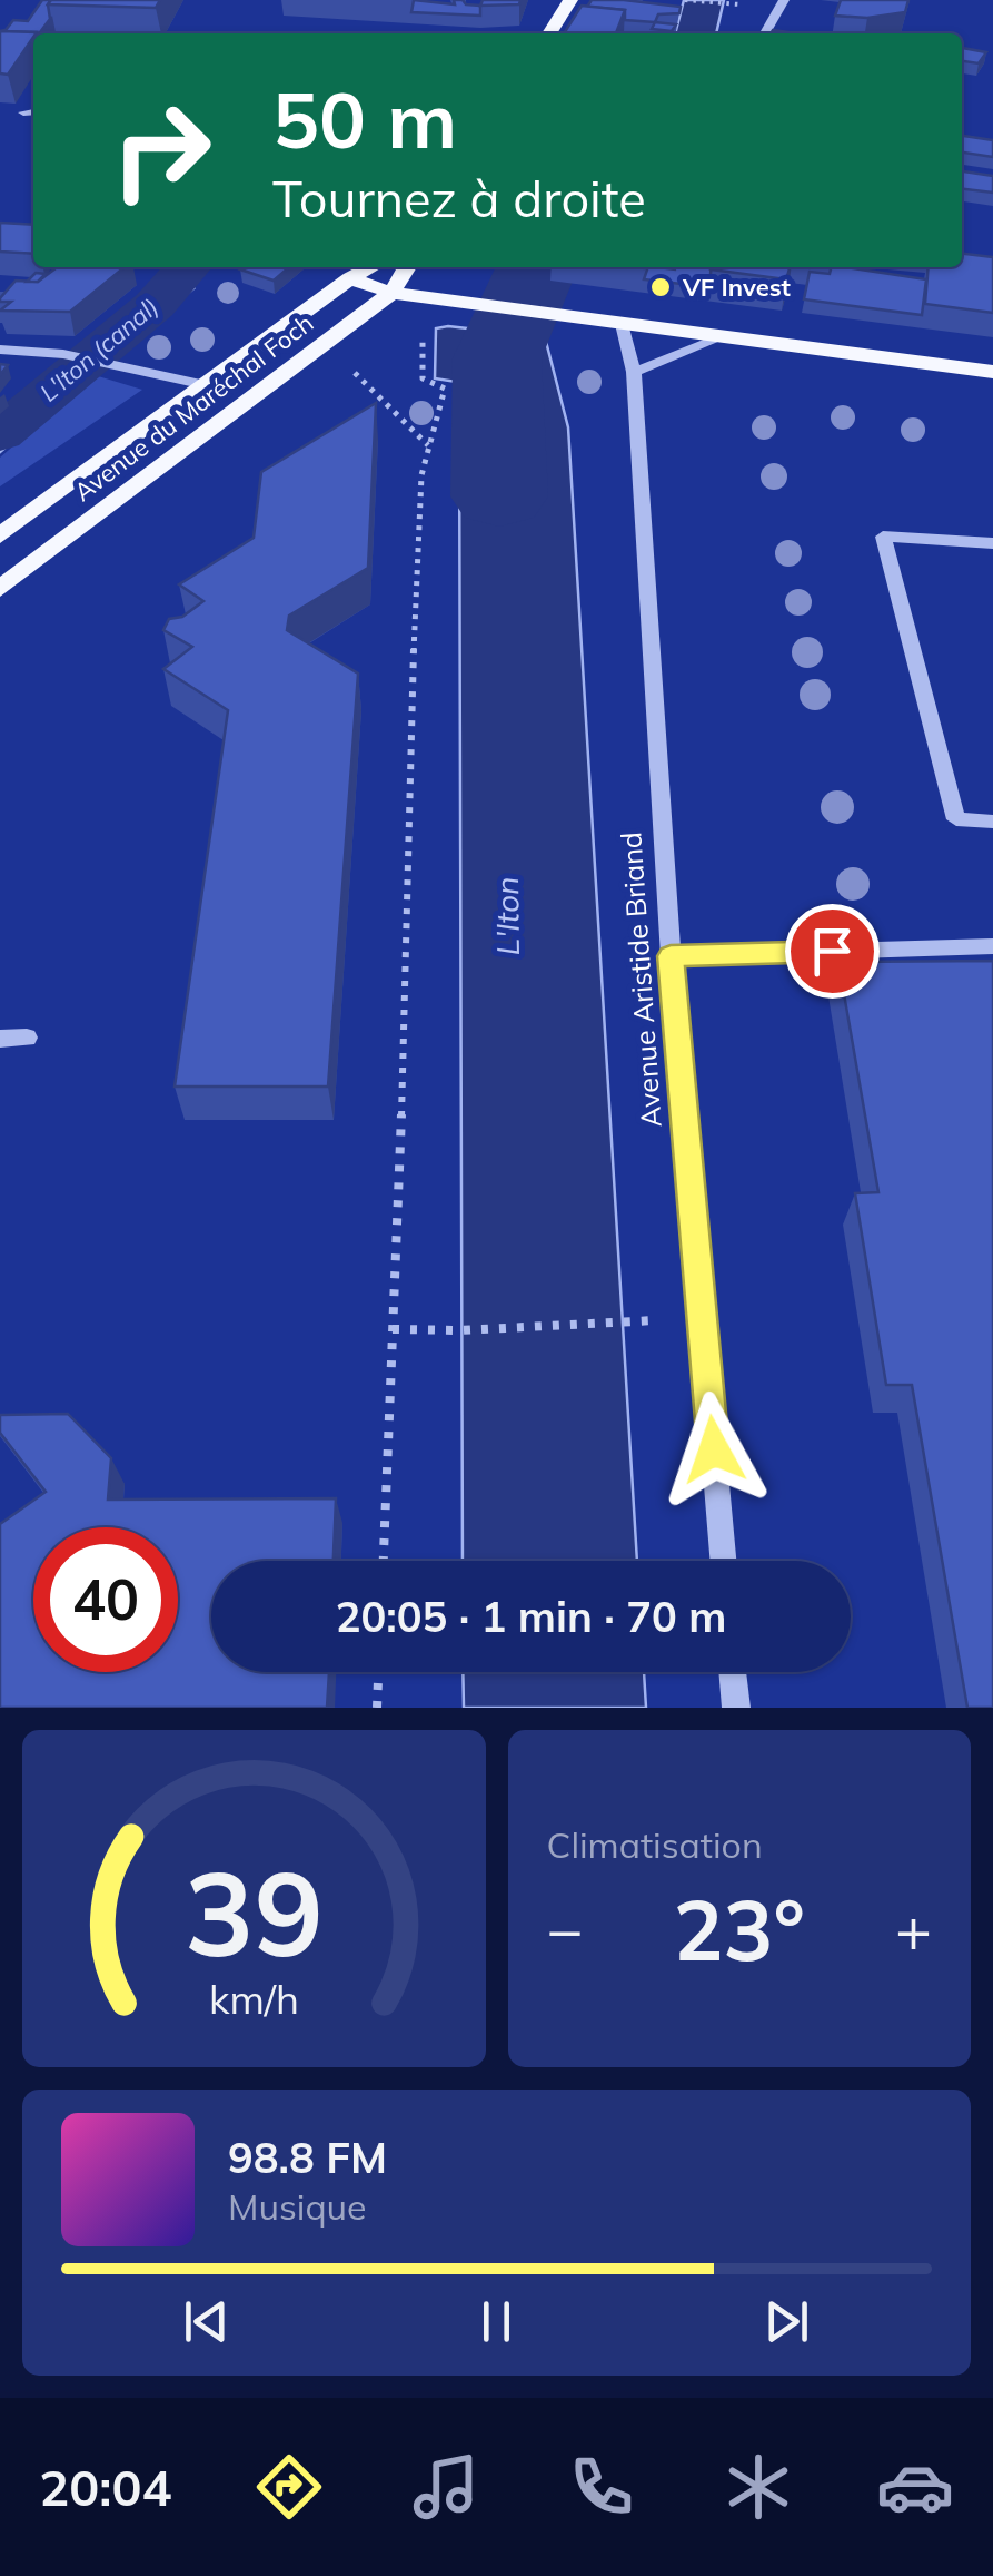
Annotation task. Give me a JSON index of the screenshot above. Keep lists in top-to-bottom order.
{
  "streets": {
    "main road": ["Avenue du Maréchal Foch"],
    "street": ["Avenue Aristide Briand"]
  },
  "water": ["L'Iton (canal)", "L'Iton"],
  "places": ["VF Invest"],
  "page": {
    "turn": ["50 m", "Tournez à droite"],
    "limit": "40",
    "trip": "20:05 · 1 min · 70 m",
    "tile": "Climatisation",
    "heat": ["−", "23°", "+"],
    "song": ["98.8 FM", "Musique"],
    "tabs": "20:04",
    "gauge": ["39", "km/h"]
  }
}
